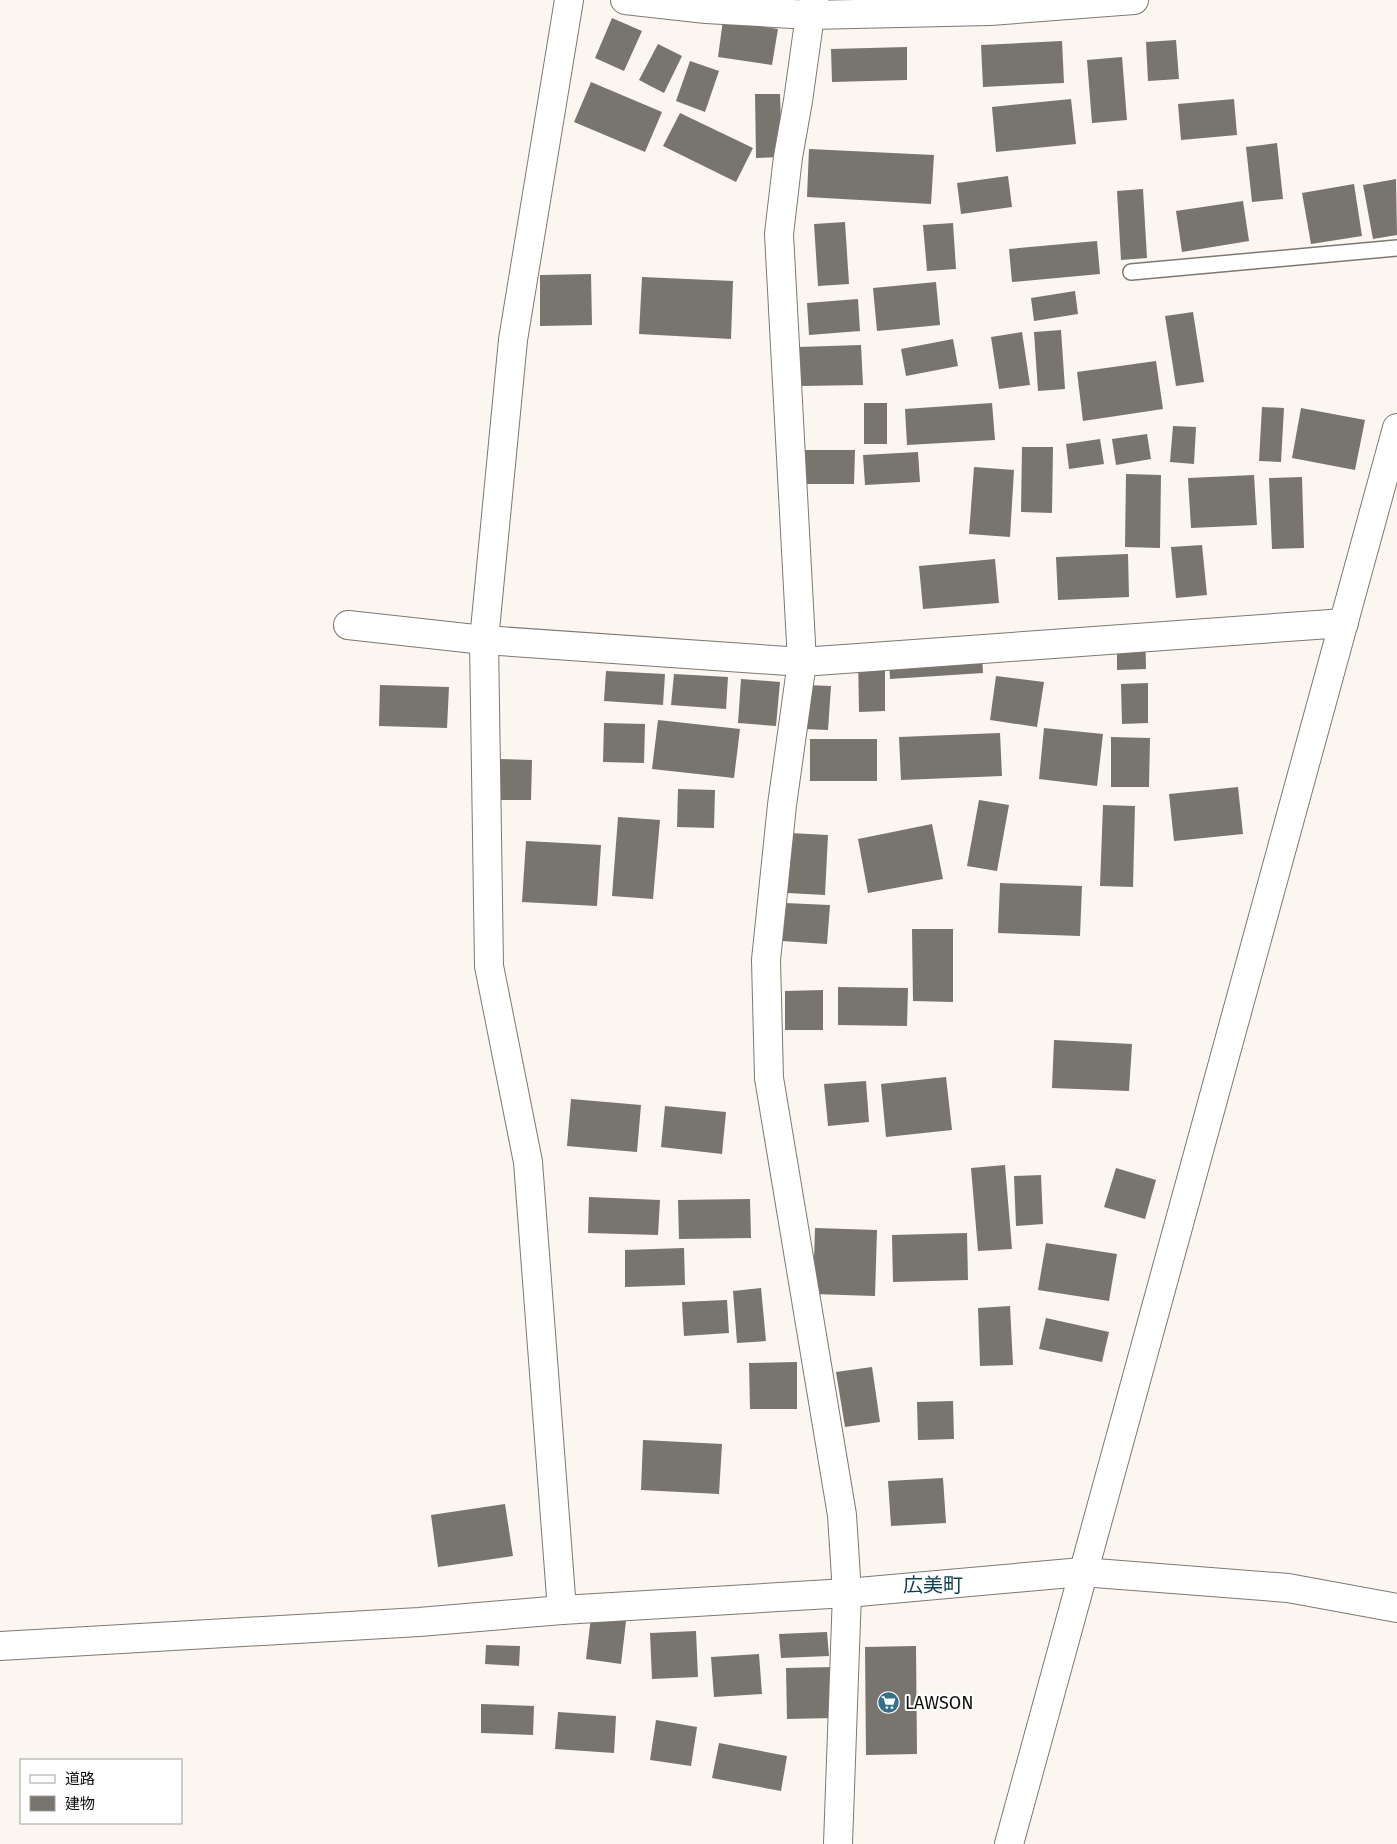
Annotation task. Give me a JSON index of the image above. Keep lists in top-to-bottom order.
{
  "districts": ["広美町"],
  "places": {
    "supermarket": ["LAWSON"]
  },
  "legend": ["道路", "建物"]
}
